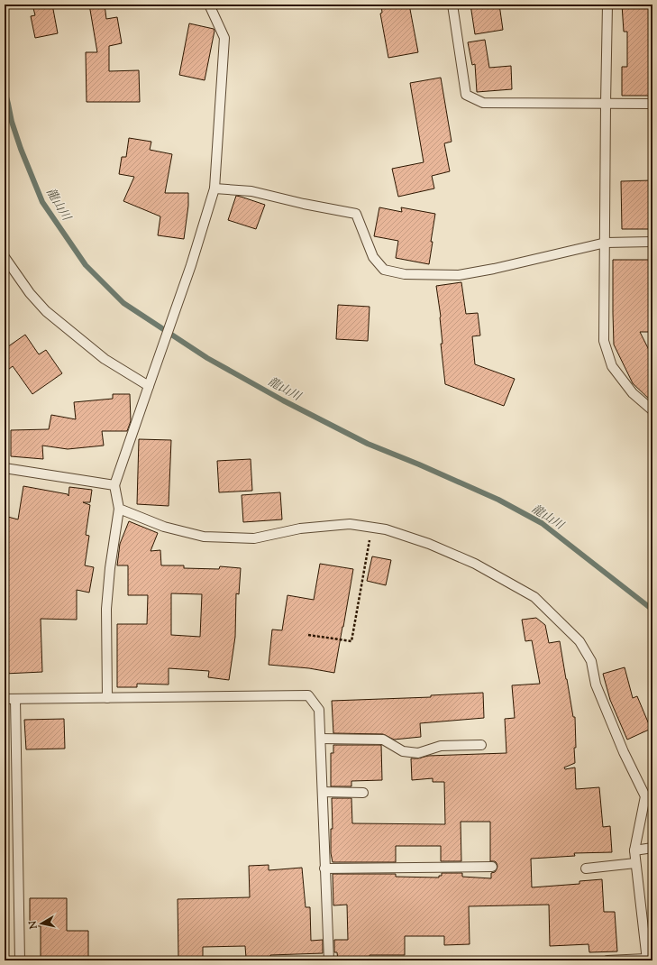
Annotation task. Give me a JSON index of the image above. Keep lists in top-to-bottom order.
{
  "water": ["龍山川"],
  "north": "left"
}
